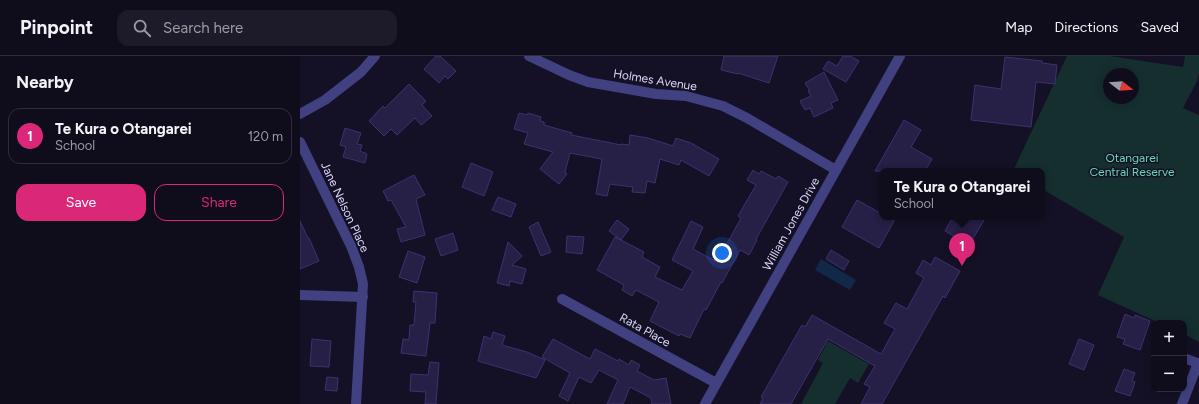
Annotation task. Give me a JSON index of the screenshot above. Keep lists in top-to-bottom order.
{
  "streets": {
    "street": [
      "Holmes Avenue",
      "Jane Nelson Place",
      "William Jones Drive",
      "Rata Place"
    ]
  },
  "crossings": [
    ["Holmes Avenue", "William Jones Drive"],
    ["William Jones Drive", "Rata Place"]
  ],
  "parks": ["Otangarei Central Reserve"],
  "north": "right",
  "page": {
    "header": "Pinpoint",
    "search": "Search here",
    "nav": ["Map", "Directions", "Saved"],
    "heading": "Nearby",
    "list": [
      {
        "mark": "1",
        "name": "Te Kura o Otangarei",
        "note": "School",
        "value": "120 m"
      }
    ],
    "popup": ["Te Kura o Otangarei", "School"],
    "buttons": ["Save", "Share"],
    "pins": "1",
    "map_buttons": ["+", "−"]
  }
}
